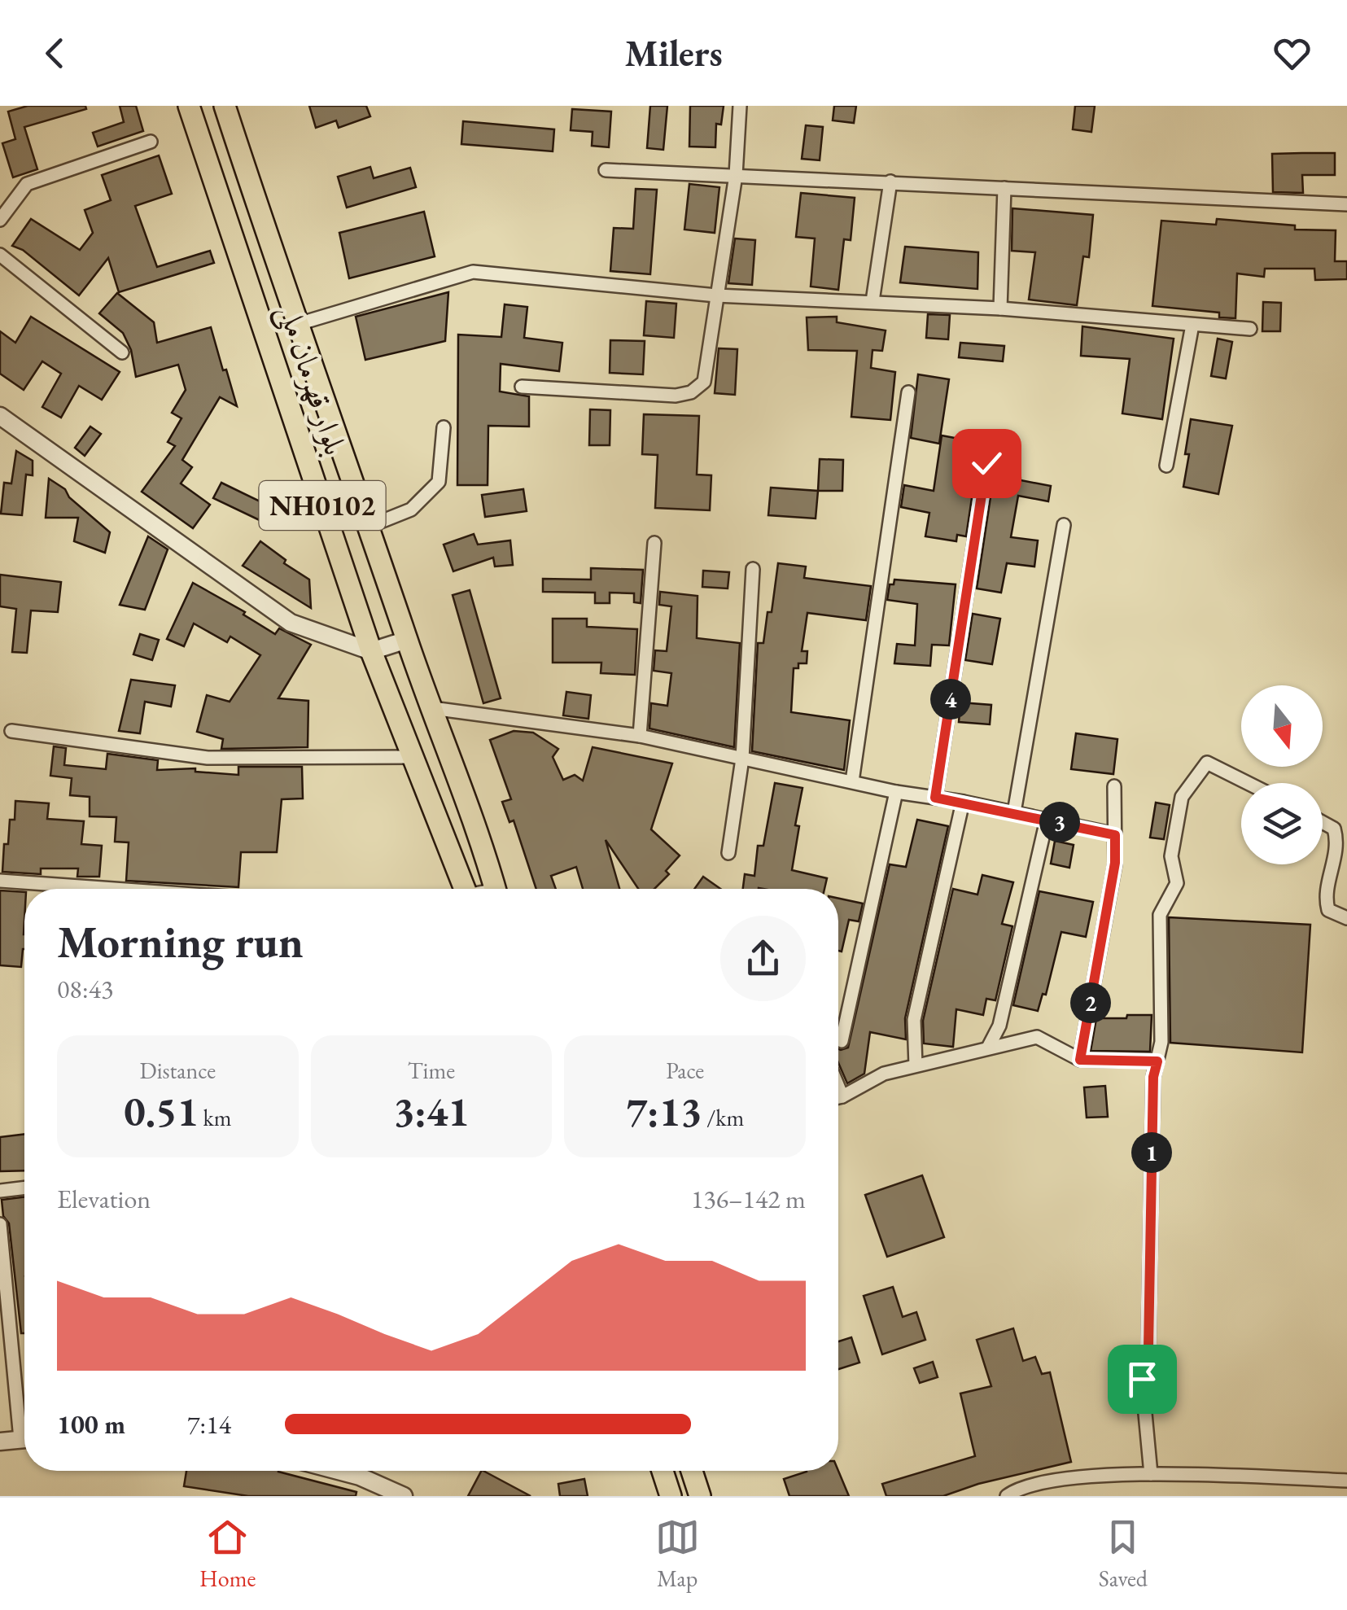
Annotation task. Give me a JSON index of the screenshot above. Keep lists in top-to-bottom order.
{
  "streets": {
    "highway": ["بلوار قهرمان ملی", "NH0102"]
  },
  "north": "bottom",
  "page": {
    "header": "Milers",
    "pins": [
      "4",
      "3",
      "2",
      "1"
    ],
    "heading": ["Morning run", "08:43"],
    "stats": [
      ["Distance", "0.51 km"],
      ["Time", "3:41"],
      ["Pace", "7:13 /km"]
    ],
    "chart": ["Elevation", "136–142 m"],
    "list": [
      {
        "name": "100 m",
        "note": "7:14"
      }
    ],
    "tabs": ["Home", "Map", "Saved"]
  }
}
